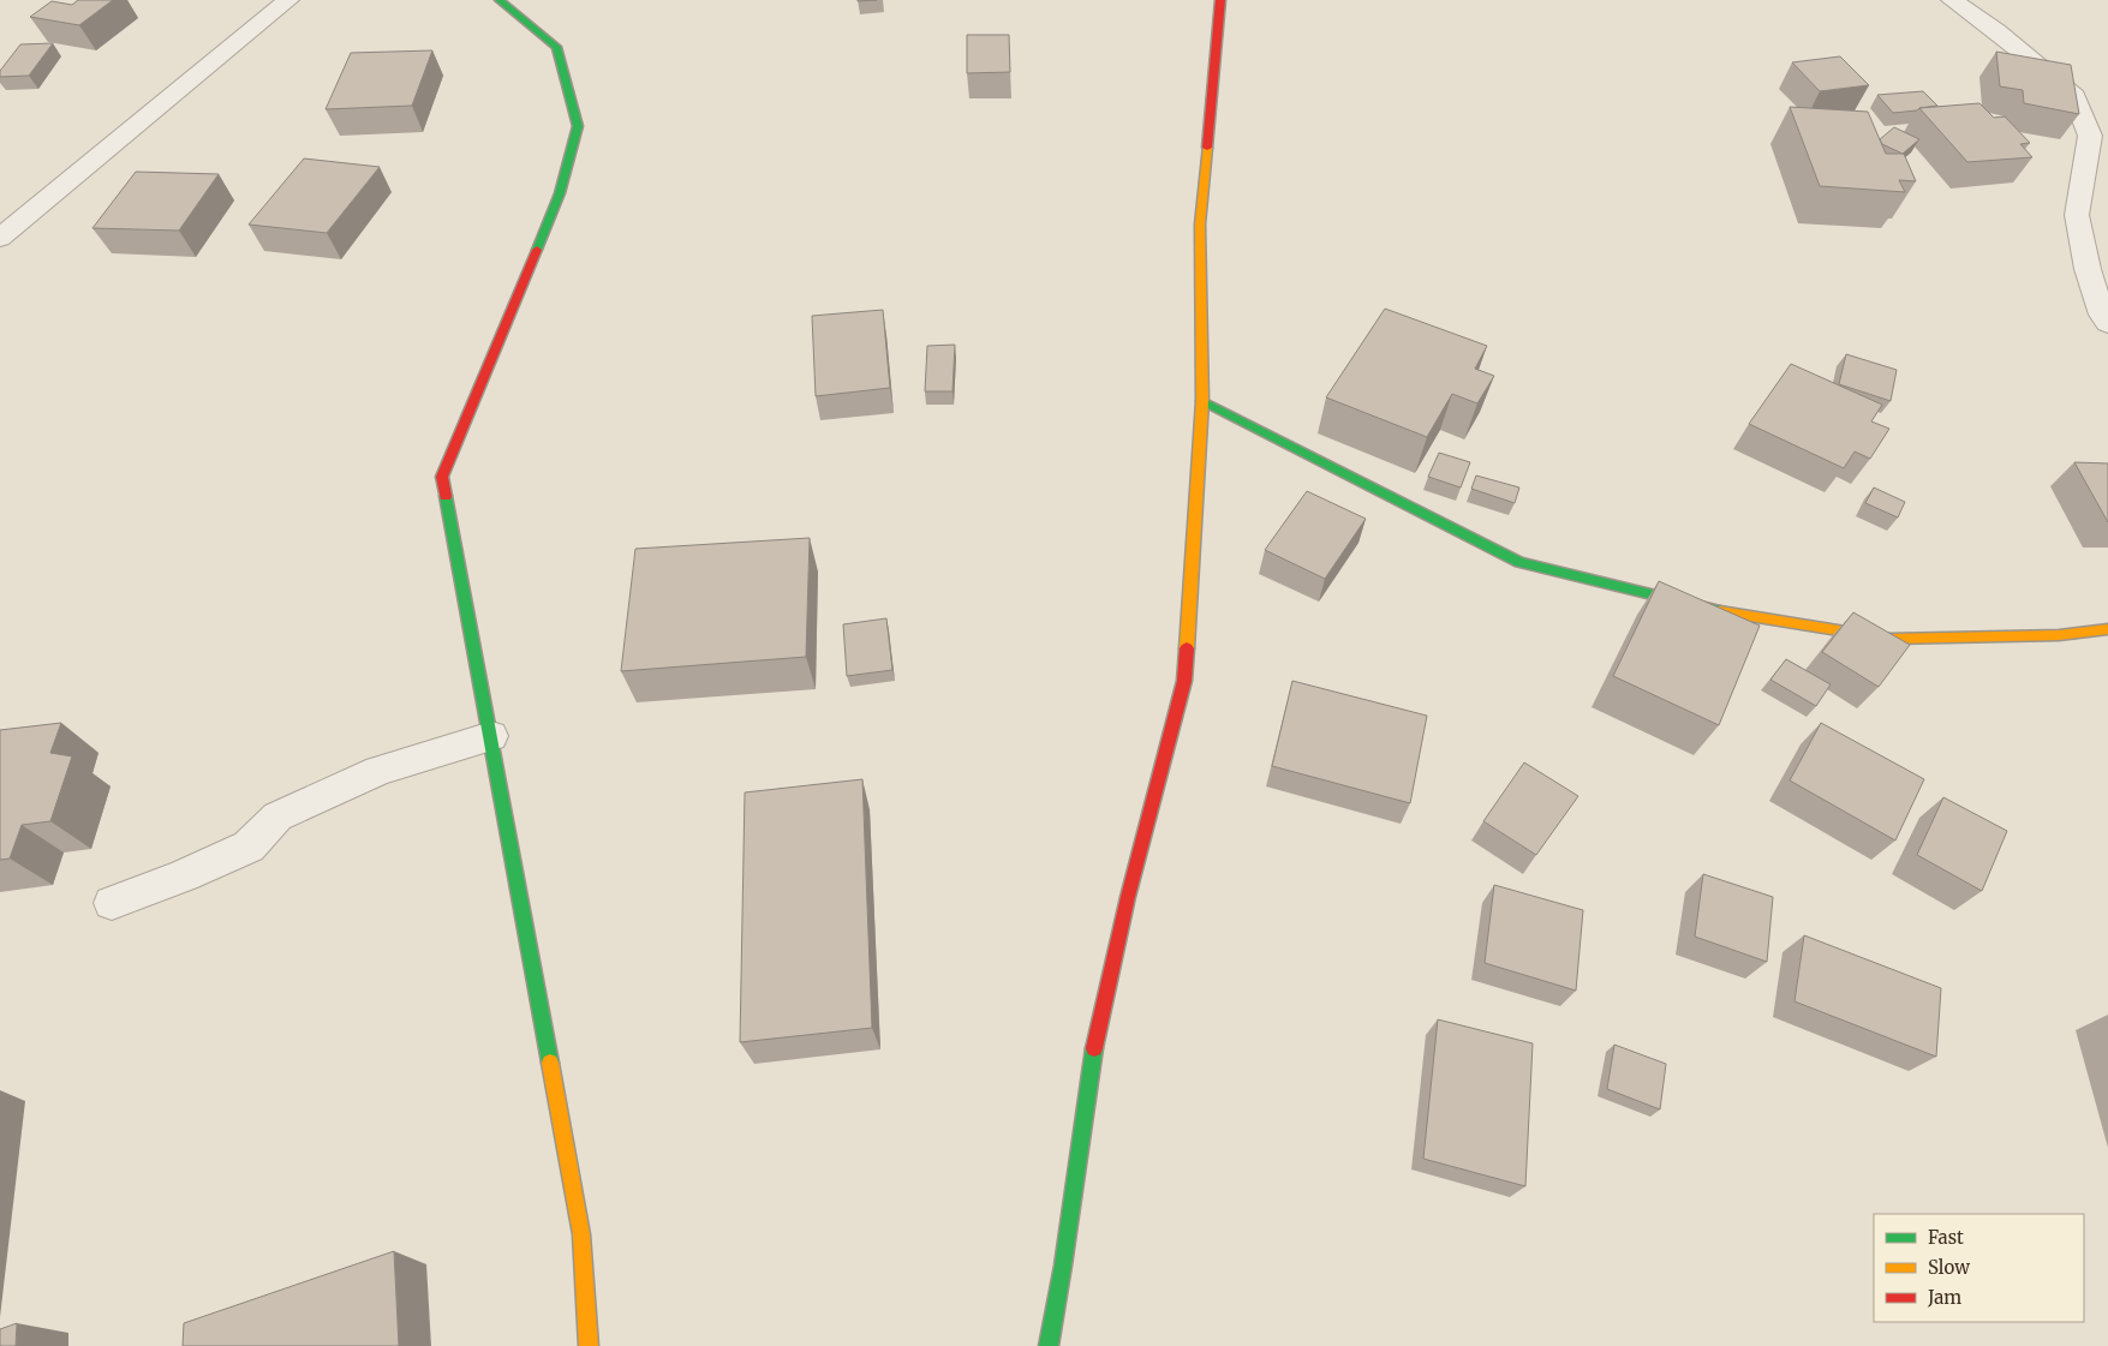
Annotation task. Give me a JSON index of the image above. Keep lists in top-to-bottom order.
{
  "legend": ["Fast", "Slow", "Jam"]
}
